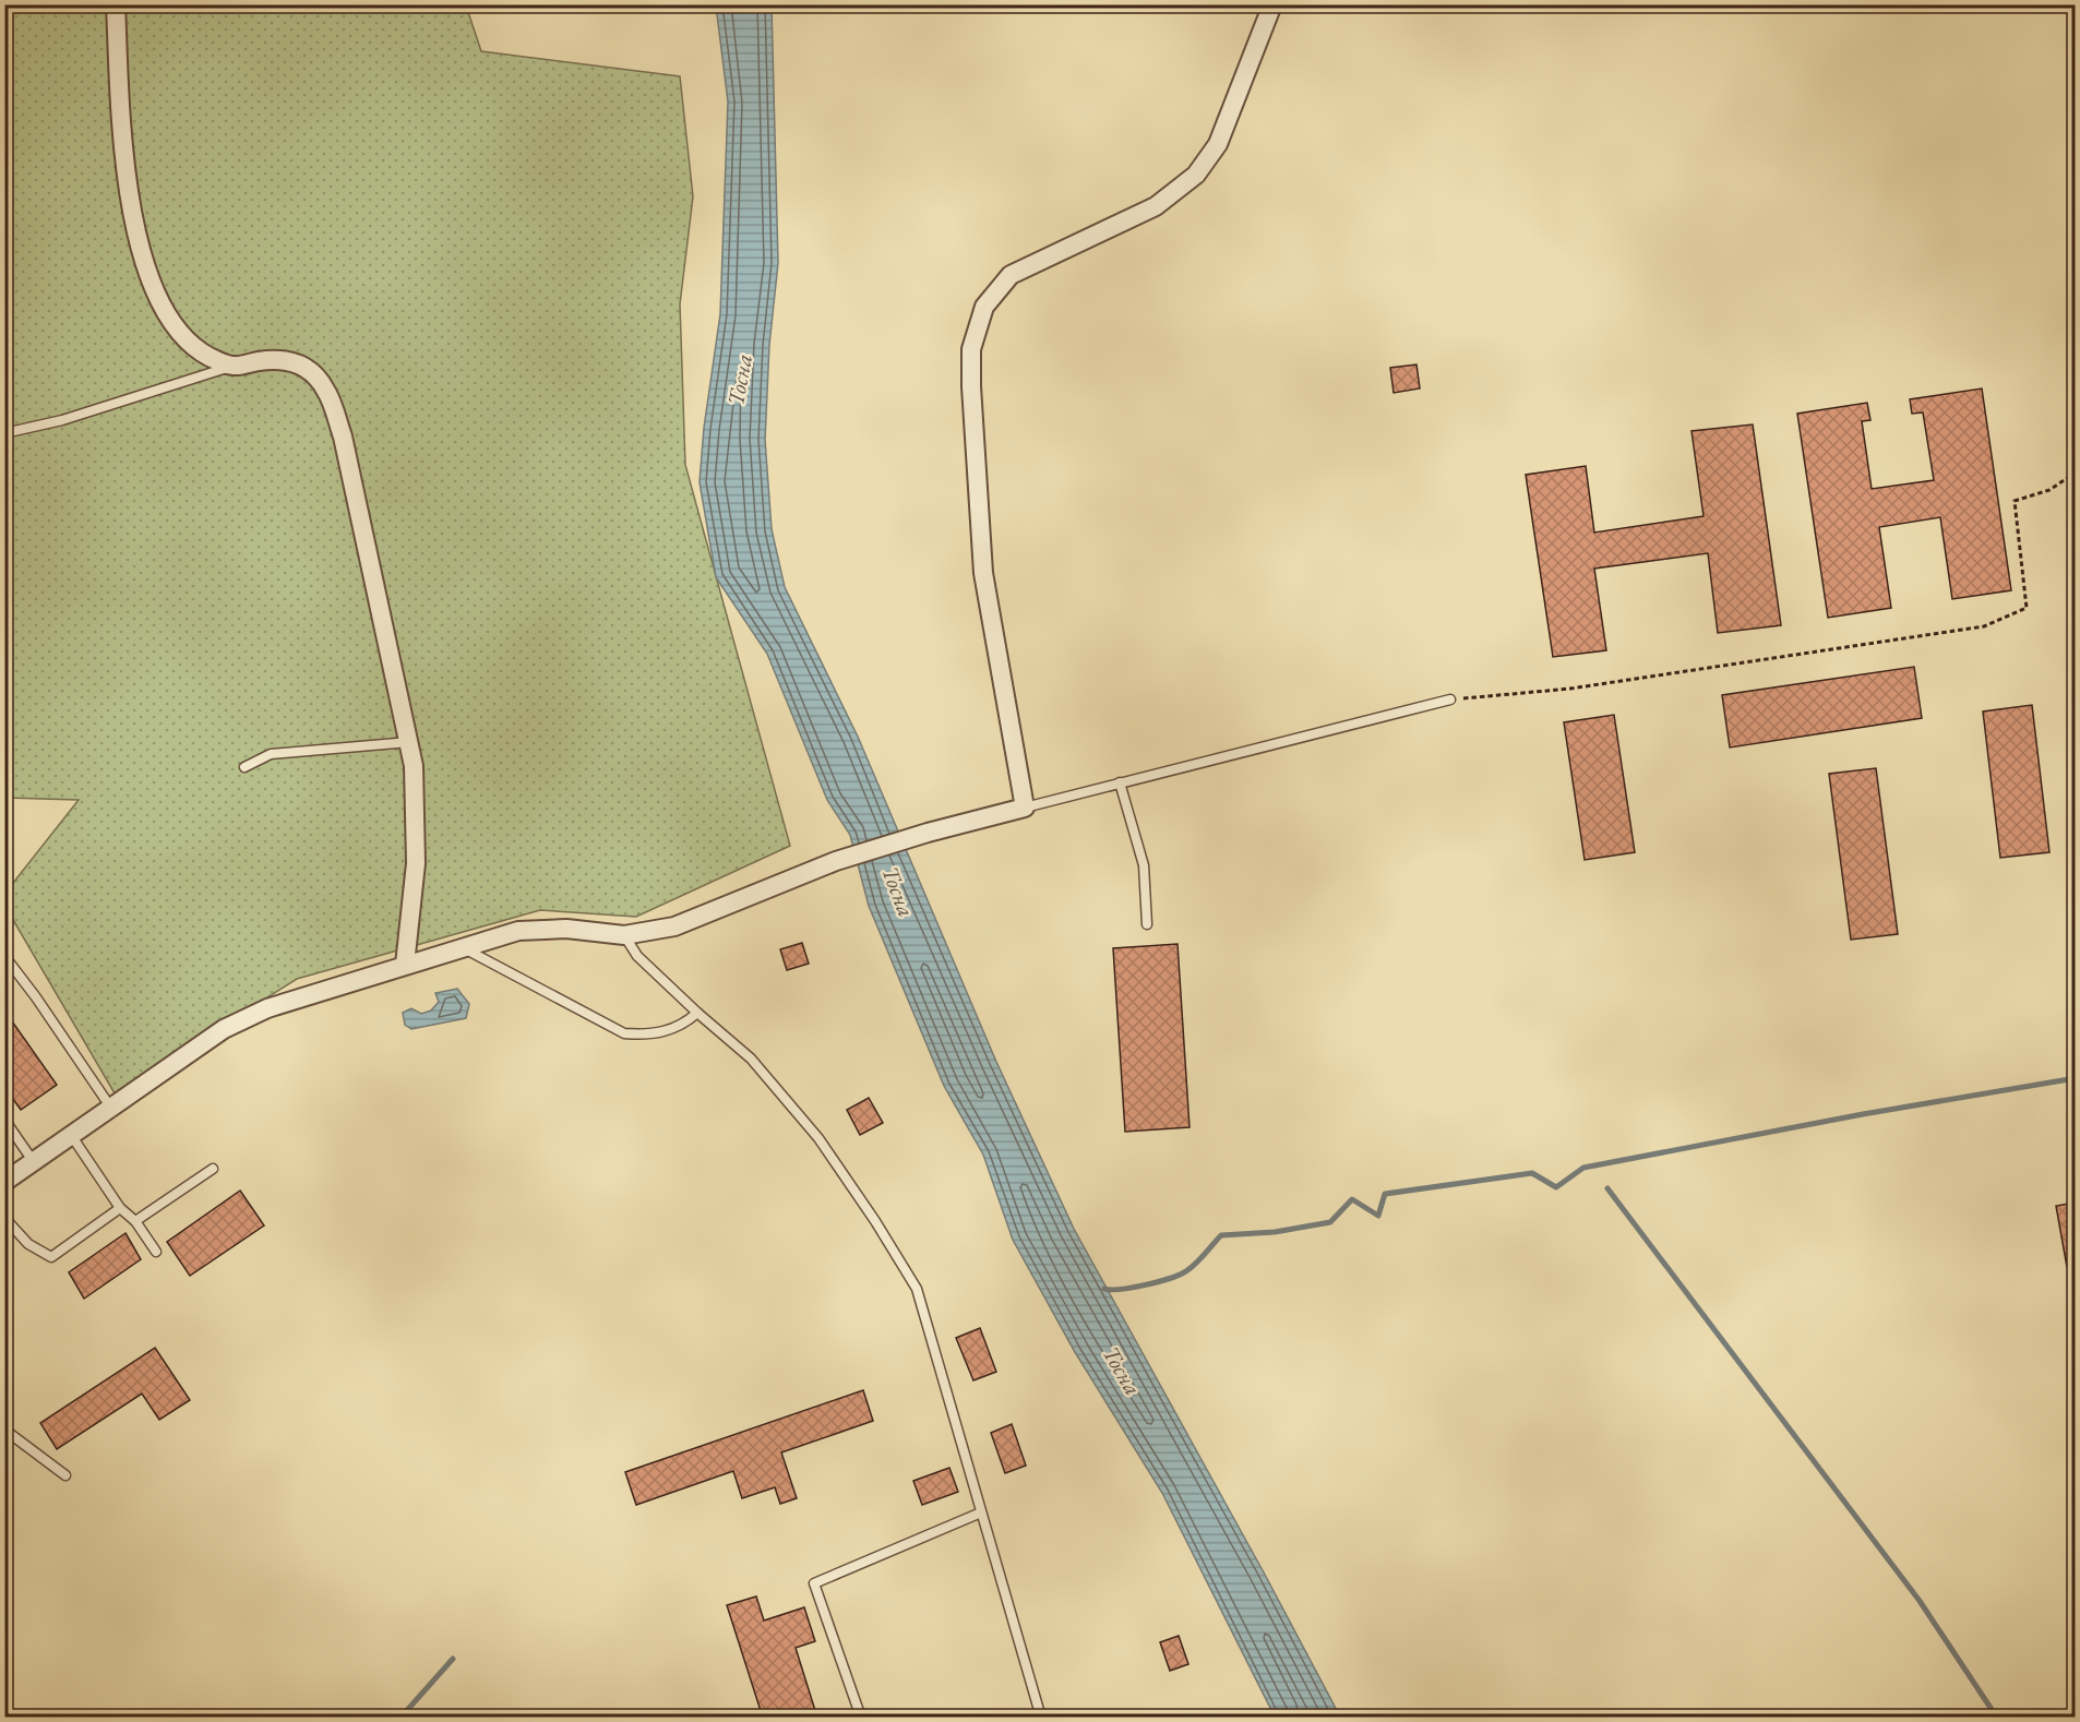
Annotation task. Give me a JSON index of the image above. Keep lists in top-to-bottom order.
{
  "water": ["Тосна"]
}
